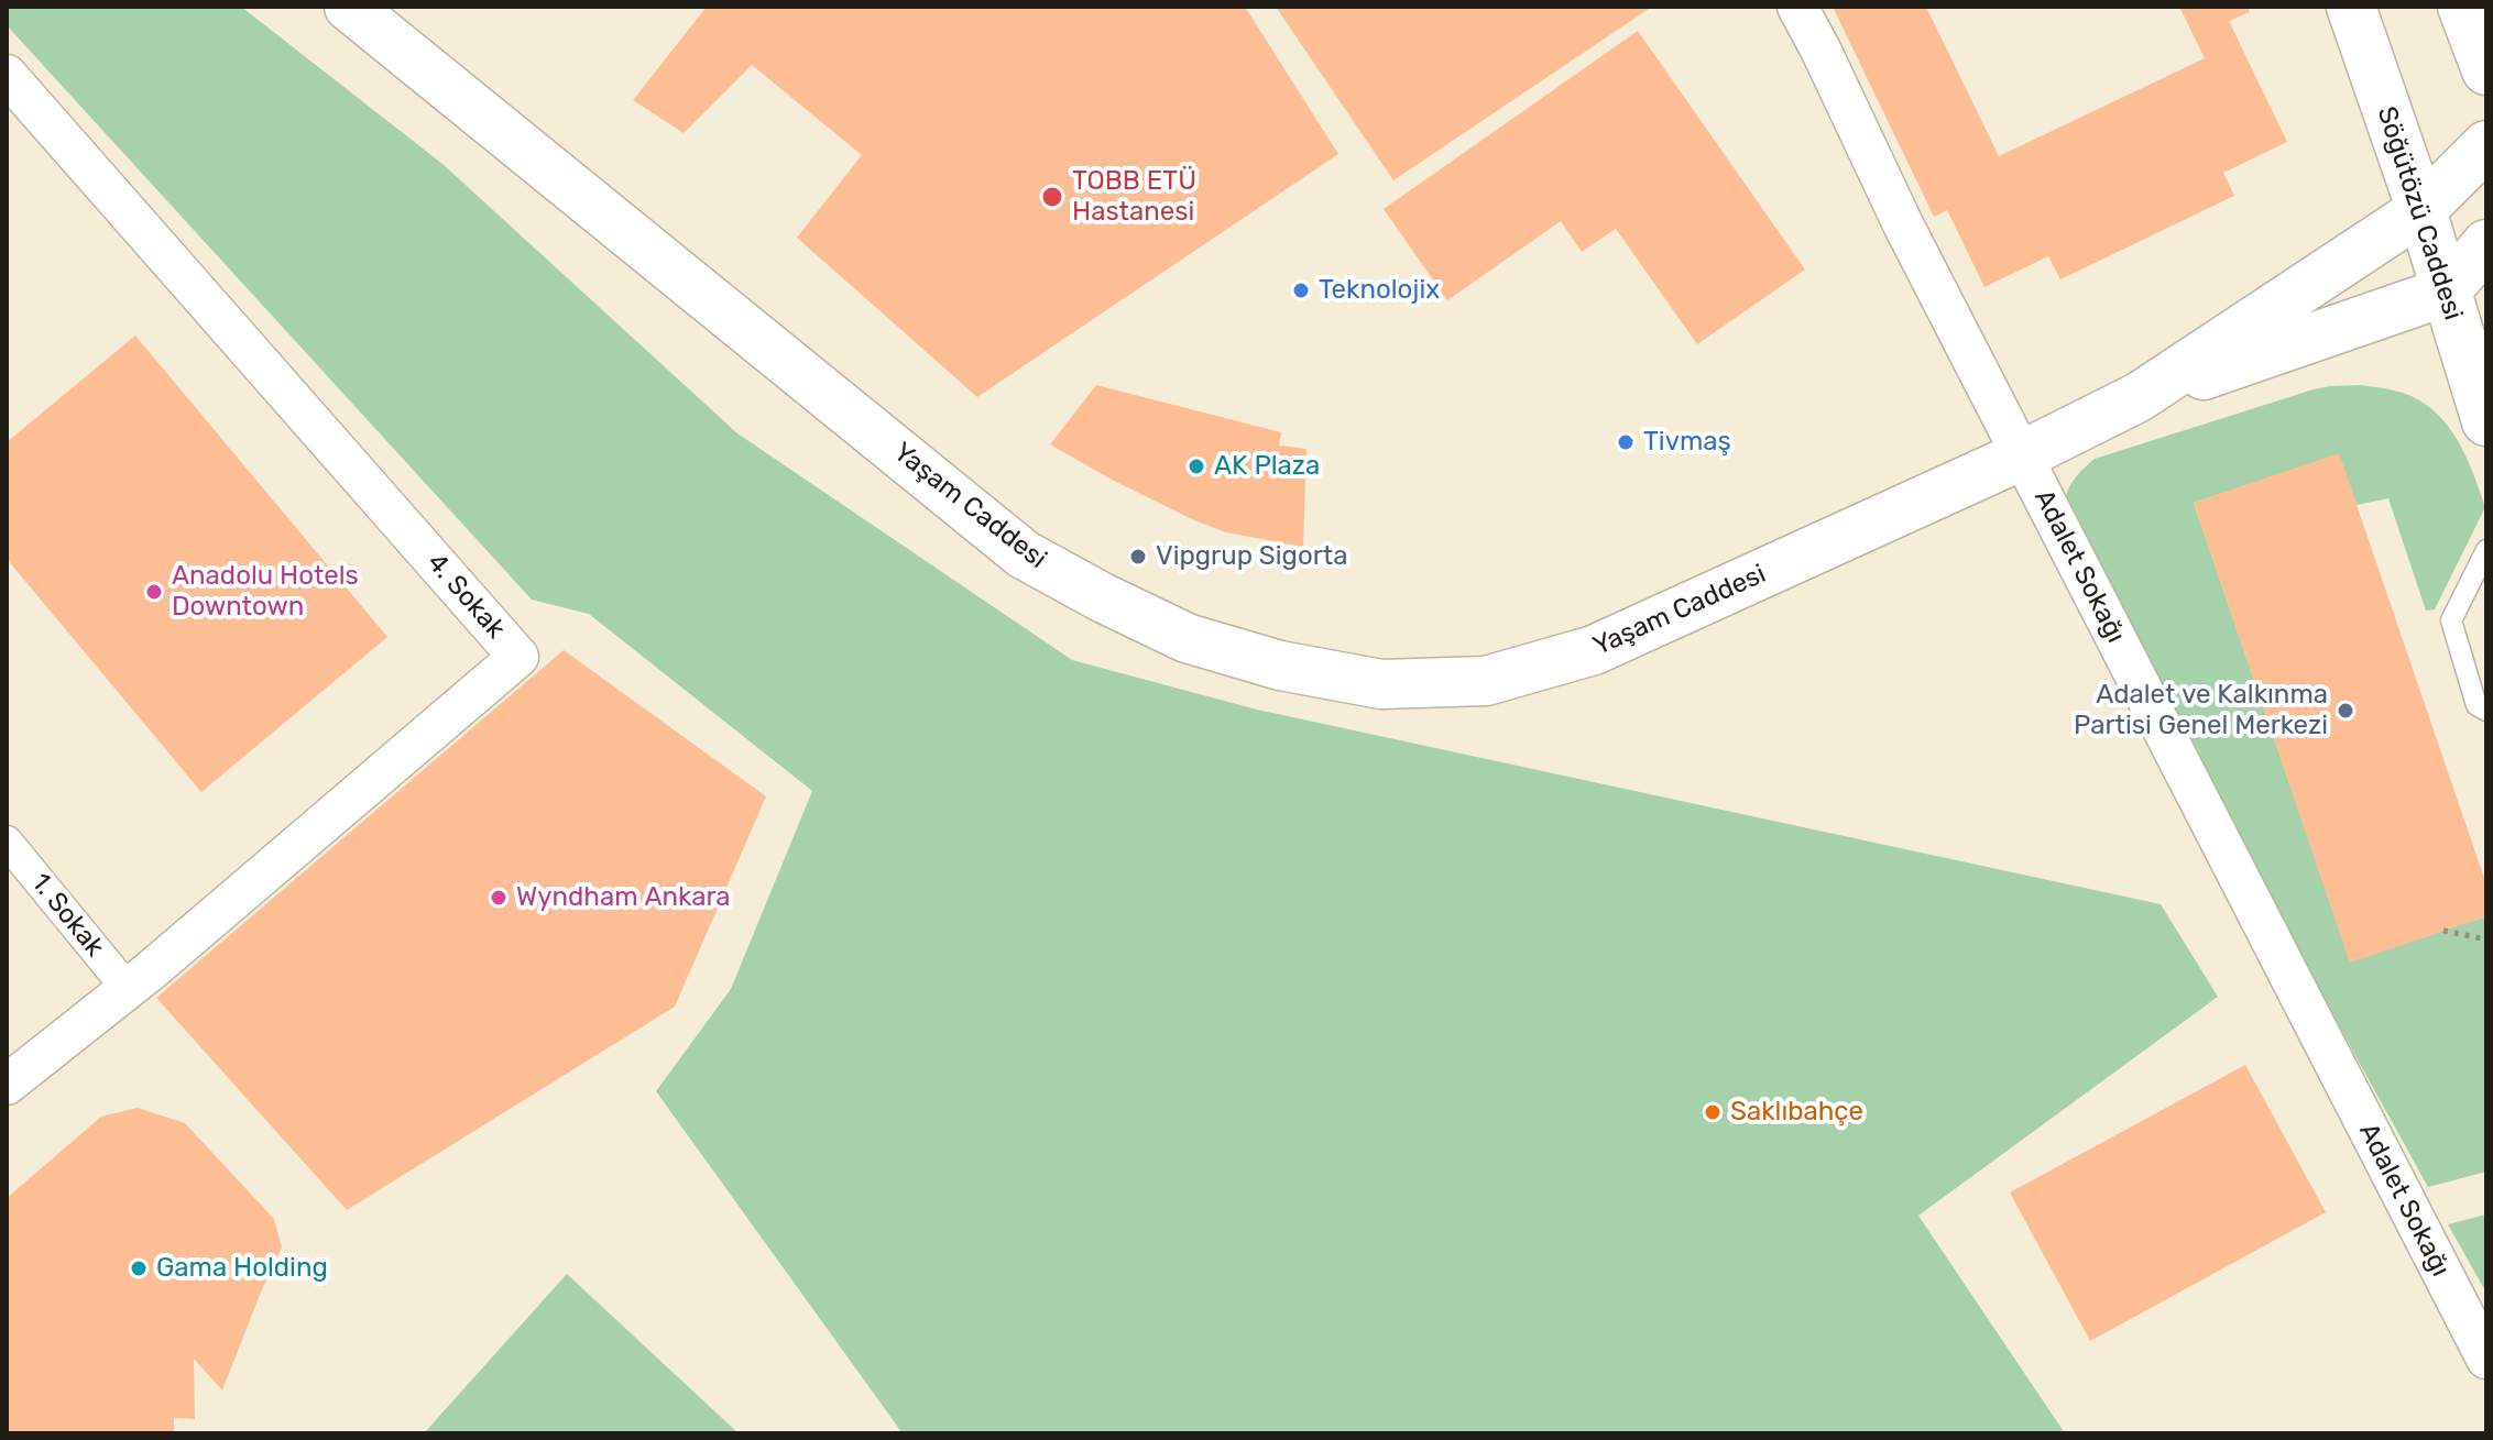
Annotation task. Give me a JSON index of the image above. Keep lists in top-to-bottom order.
{
  "streets": {
    "street": [
      "Söğütözü Caddesi",
      "Yaşam Caddesi",
      "Adalet Sokağı",
      "4. Sokak",
      "1. Sokak"
    ]
  },
  "crossings": [
    ["Söğütözü Caddesi", "Yaşam Caddesi"],
    ["Yaşam Caddesi", "Adalet Sokağı"],
    ["4. Sokak", "1. Sokak"]
  ],
  "places": [
    "TOBB ETÜ Hastanesi",
    "Teknolojix",
    "Tivmaş",
    "AK Plaza",
    "Vipgrup Sigorta",
    "Anadolu Hotels Downtown",
    "Adalet ve Kalkınma Partisi Genel Merkezi",
    "Wyndham Ankara",
    "Saklıbahçe",
    "Gama Holding"
  ]
}
